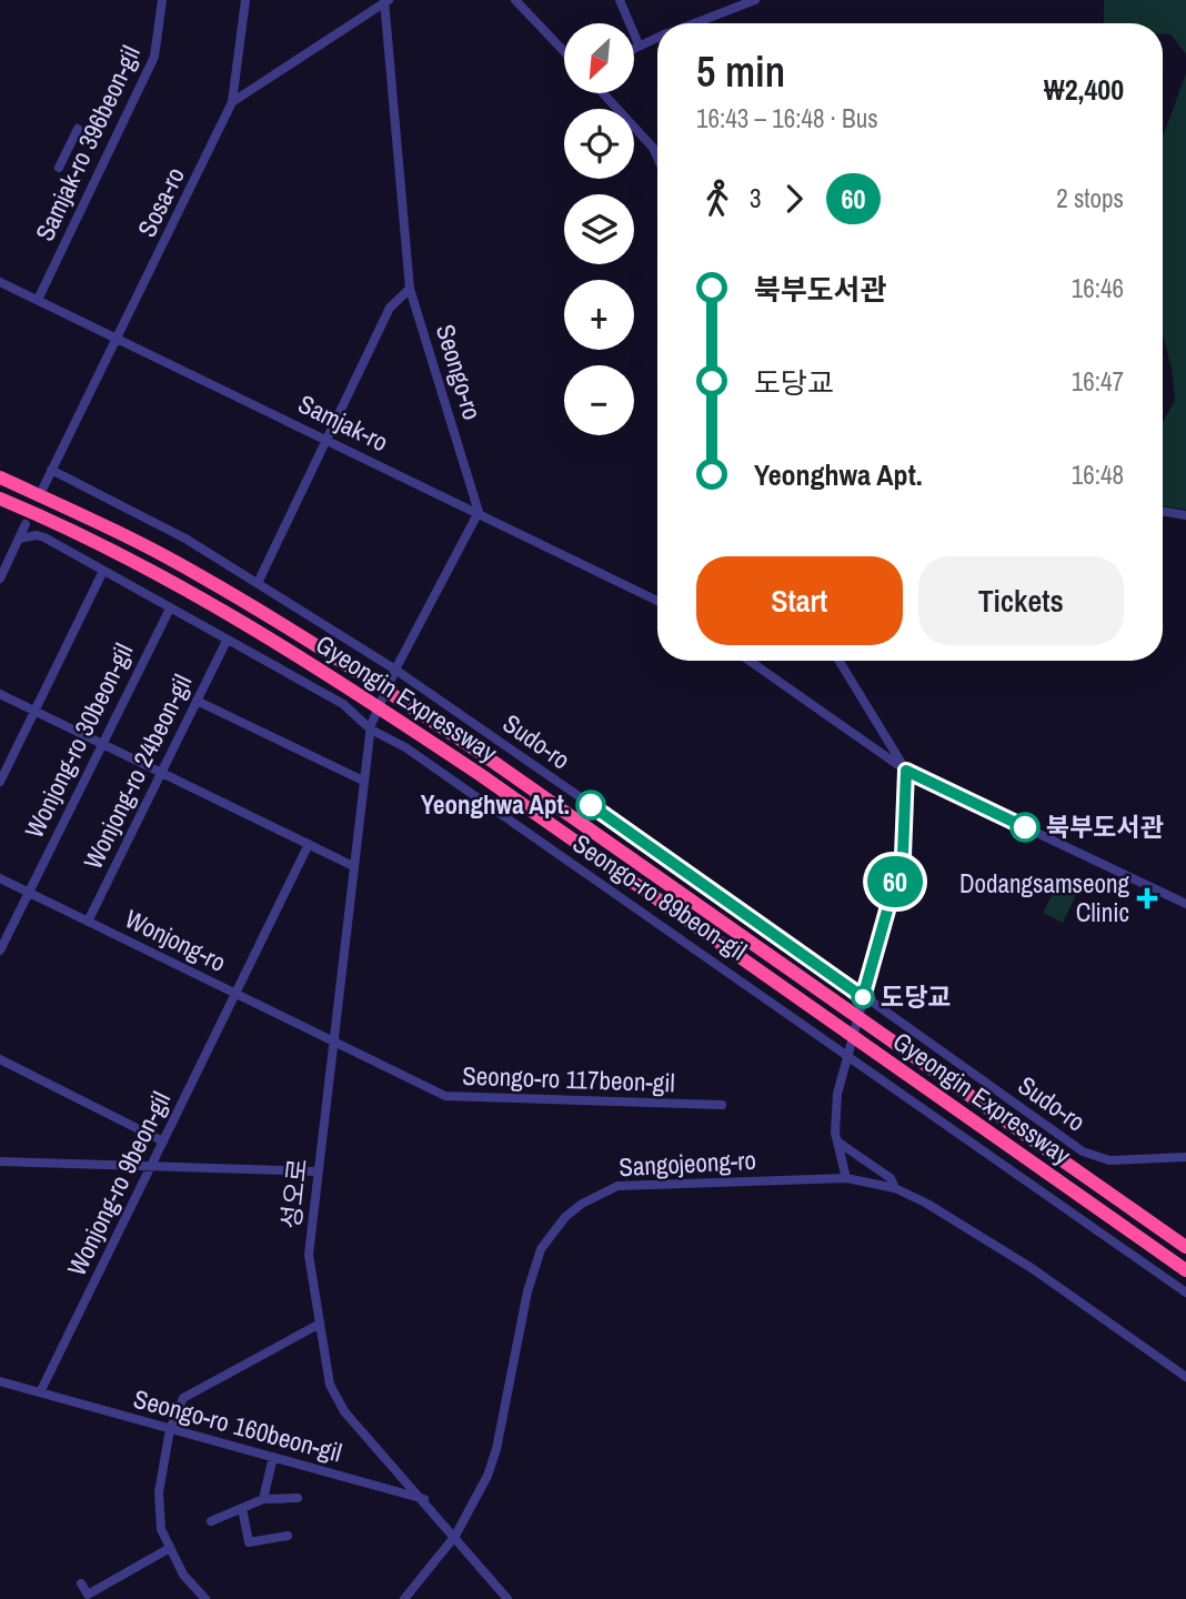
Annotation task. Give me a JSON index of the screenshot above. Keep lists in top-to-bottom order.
{
  "streets": {
    "highway": ["Gyeongin Expressway"],
    "street": [
      "Samjak-ro 396beon-gil",
      "Sosa-ro",
      "Seongo-ro",
      "Samjak-ro",
      "Wonjong-ro 30beon-gil",
      "Sudo-ro",
      "Wonjong-ro 24beon-gil",
      "Seongo-ro 89beon-gil",
      "Wonjong-ro",
      "Seongo-ro 117beon-gil",
      "Sangojeong-ro",
      "Wonjong-ro 9beon-gil",
      "성오로",
      "Seongo-ro 160beon-gil"
    ]
  },
  "crossings": [
    ["Samjak-ro 396beon-gil", "Samjak-ro"],
    ["Sosa-ro", "Samjak-ro"],
    ["Sosa-ro", "Sudo-ro"],
    ["Seongo-ro", "Samjak-ro"],
    ["Wonjong-ro 30beon-gil", "Seongo-ro 89beon-gil"],
    ["Wonjong-ro 30beon-gil", "Wonjong-ro"],
    ["Wonjong-ro 24beon-gil", "Seongo-ro 89beon-gil"],
    ["Wonjong-ro 24beon-gil", "Wonjong-ro"],
    ["Seongo-ro 89beon-gil", "성오로"],
    ["Wonjong-ro", "Seongo-ro 117beon-gil"],
    ["Wonjong-ro", "Wonjong-ro 9beon-gil"],
    ["Wonjong-ro", "성오로"],
    ["Seongo-ro 117beon-gil", "성오로"],
    ["Sangojeong-ro", "성오로"],
    ["Wonjong-ro 9beon-gil", "Seongo-ro 160beon-gil"],
    ["성오로", "Seongo-ro 160beon-gil"]
  ],
  "places": {
    "other": ["Yeonghwa Apt.", "북부도서관", "도당교"],
    "health": ["Dodangsamseong Clinic"]
  },
  "lines": ["bus line 60"],
  "north": "bottom left",
  "page": {
    "on_map": "60",
    "map_buttons": ["+", "−"],
    "heading": ["5 min", "16:43 – 16:48 · Bus", "₩2,400"],
    "legs": ["3", "60", "2 stops"],
    "list": [
      {
        "name": "북부도서관",
        "value": "16:46"
      },
      {
        "name": "도당교",
        "value": "16:47"
      },
      {
        "name": "Yeonghwa Apt.",
        "value": "16:48"
      }
    ],
    "buttons": ["Start", "Tickets"]
  }
}
